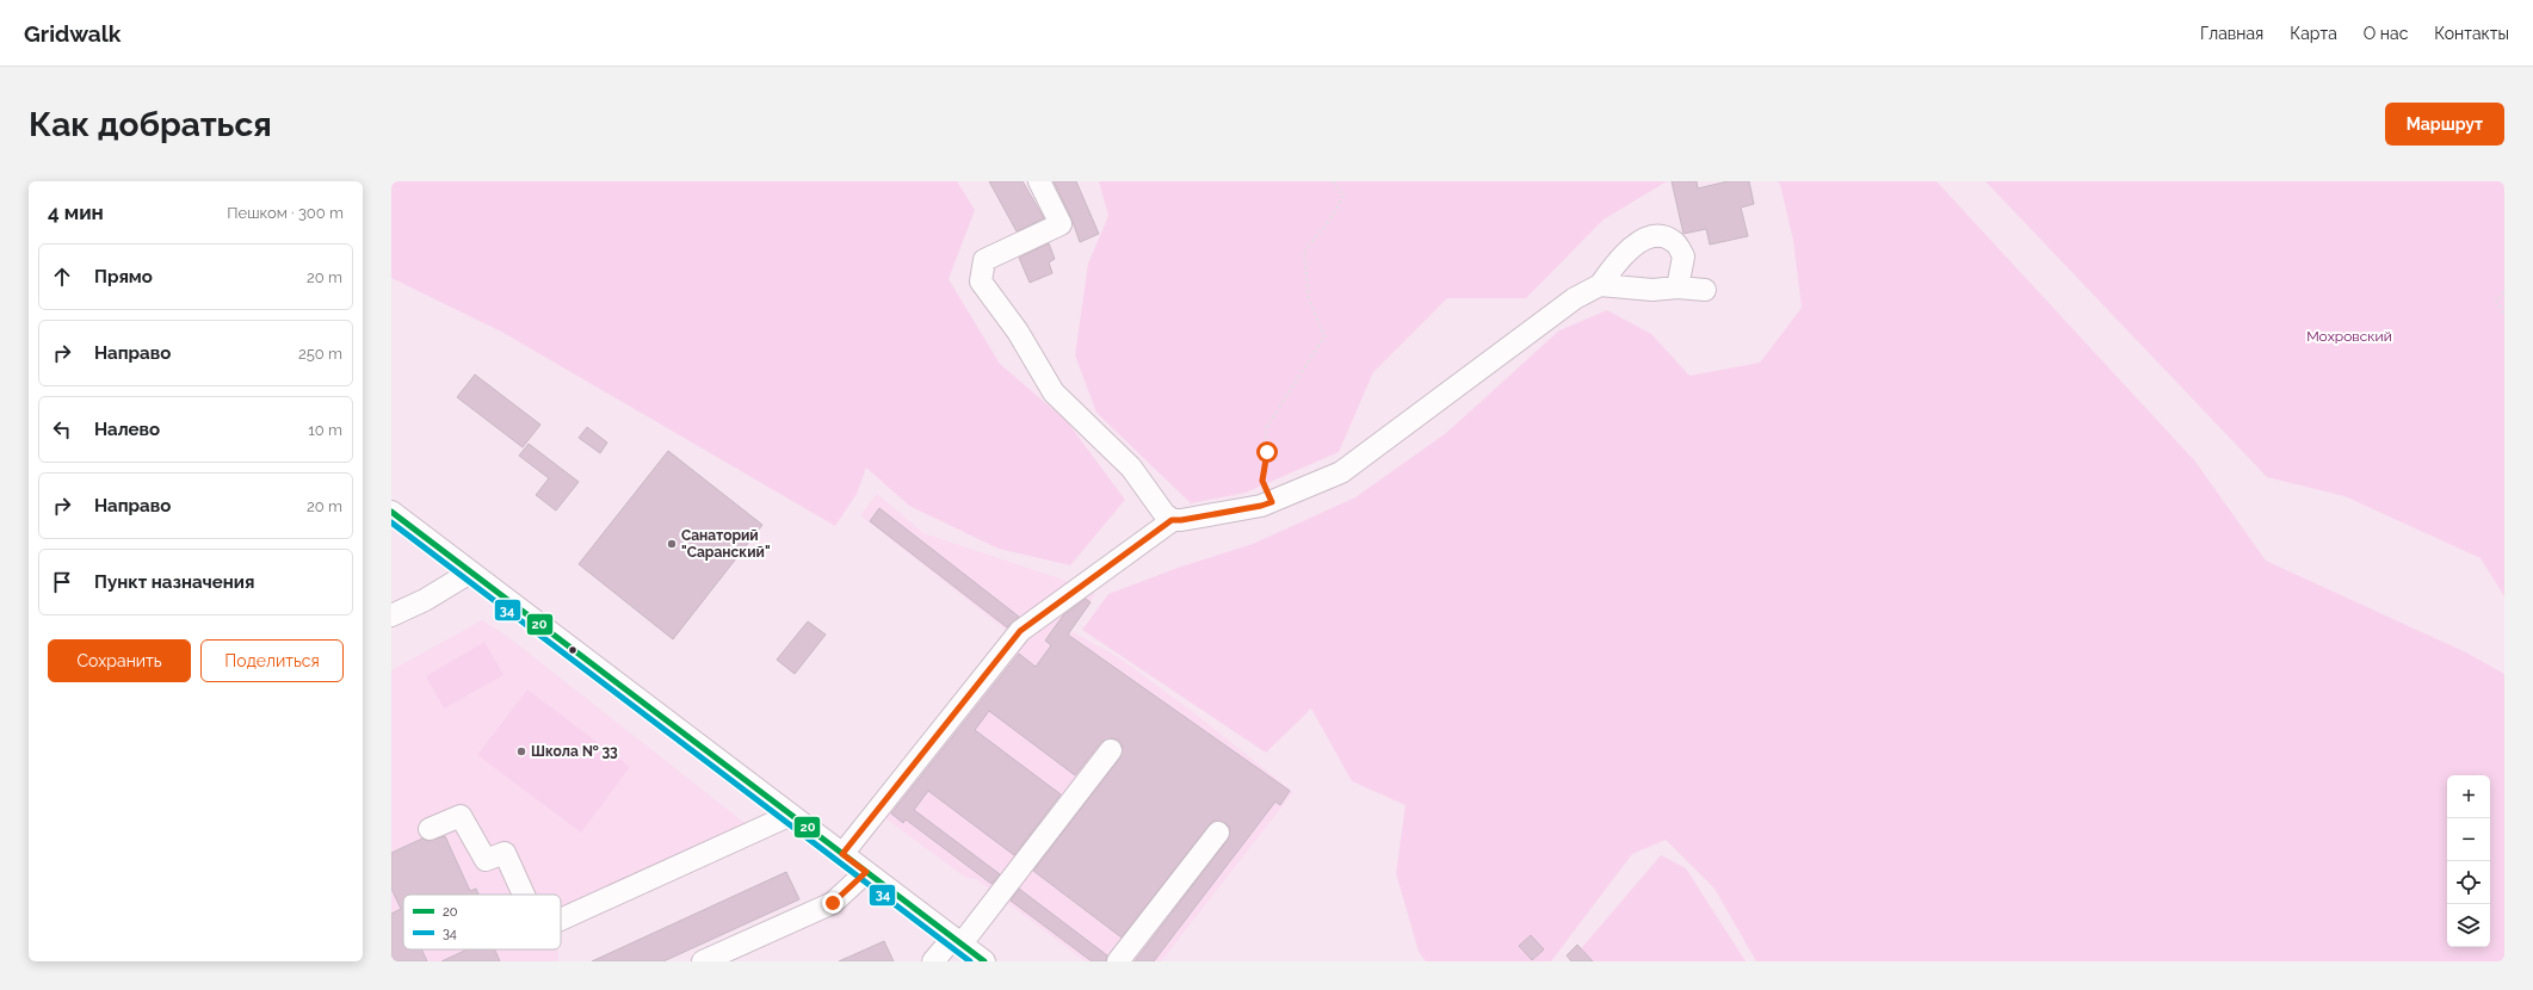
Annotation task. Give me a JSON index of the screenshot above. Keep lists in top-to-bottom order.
{
  "parks": ["Мохровский"],
  "places": ["Санаторий \"Саранский\"", "Школа № 33"],
  "lines": ["transit line 20", "transit line 34"],
  "legend": ["20", "34"],
  "page": {
    "header": "Gridwalk",
    "nav": [
      "Главная",
      "Карта",
      "О нас",
      "Контакты"
    ],
    "buttons": [
      "Маршрут",
      ["Сохранить", "Поделиться"]
    ],
    "title": "Как добраться",
    "heading": ["4 мин", "Пешком · 300 m"],
    "list": [
      ["Прямо", "20 m"],
      ["Направо", "250 m"],
      ["Налево", "10 m"],
      ["Направо", "20 m"],
      "Пункт назначения"
    ],
    "map_buttons": ["+", "−"]
  }
}
